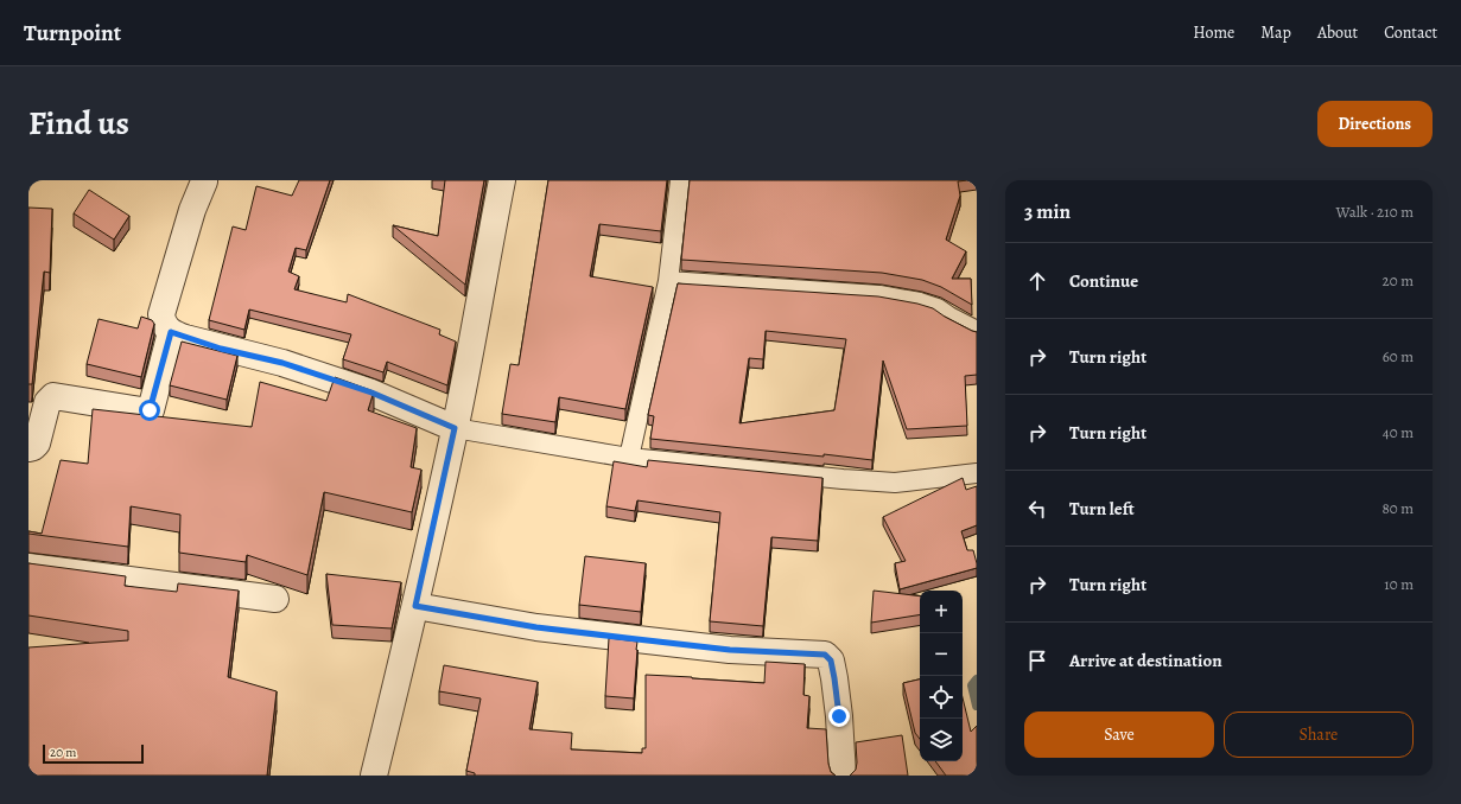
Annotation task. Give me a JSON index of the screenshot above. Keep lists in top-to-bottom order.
{
  "scale_bar": "20 m",
  "page": {
    "header": "Turnpoint",
    "nav": [
      "Home",
      "Map",
      "About",
      "Contact"
    ],
    "title": "Find us",
    "buttons": [
      "Directions",
      ["Save", "Share"]
    ],
    "heading": ["3 min", "Walk · 210 m"],
    "list": [
      ["Continue", "20 m"],
      ["Turn right", "60 m"],
      ["Turn right", "40 m"],
      ["Turn left", "80 m"],
      ["Turn right", "10 m"],
      "Arrive at destination"
    ],
    "map_buttons": ["+", "−"],
    "scale": "20 m"
  }
}
